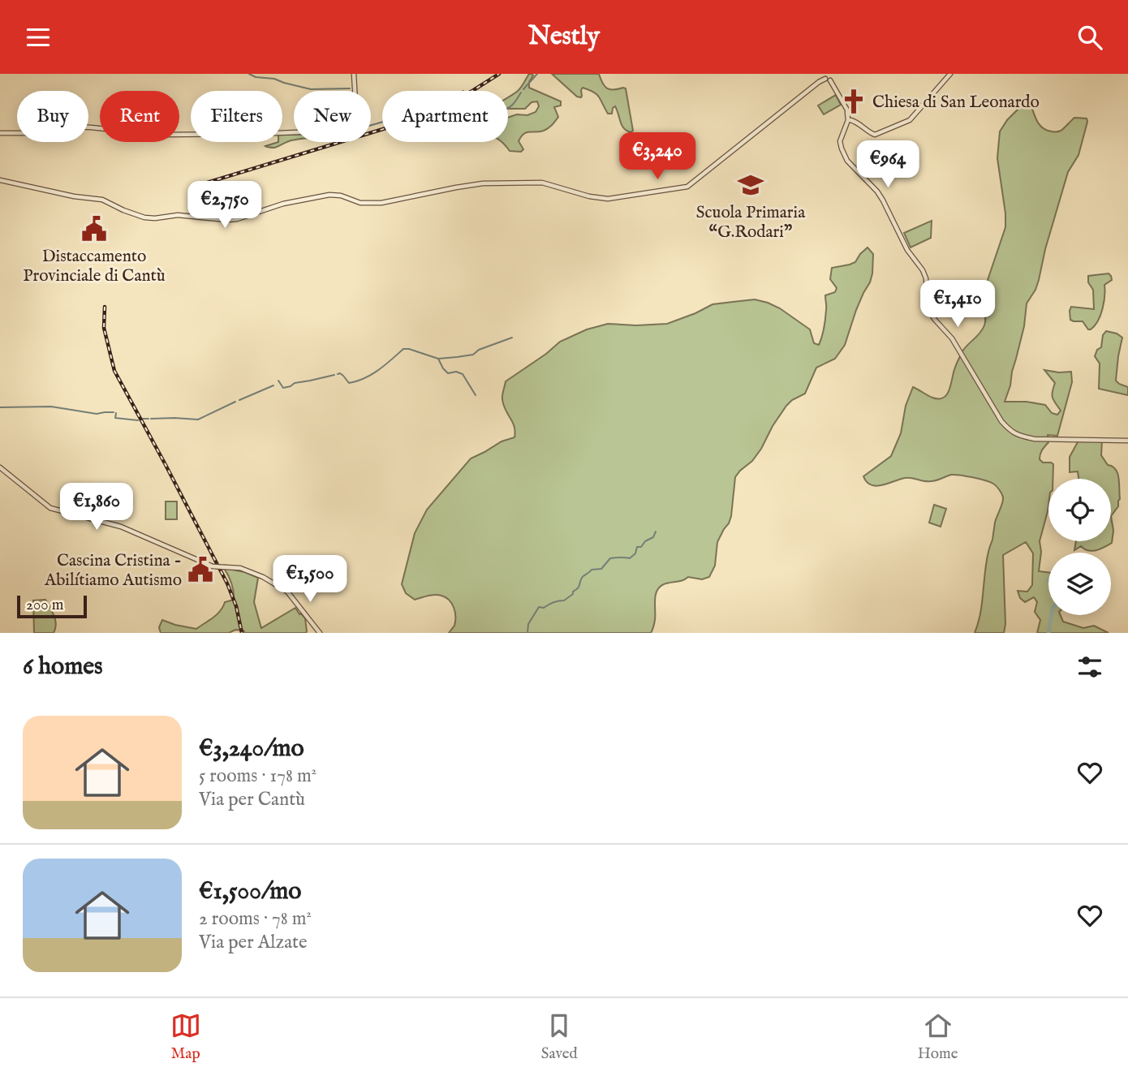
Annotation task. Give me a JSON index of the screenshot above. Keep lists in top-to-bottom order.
{
  "places": {
    "church": ["Chiesa di San Leonardo"],
    "school or university": ["Scuola Primaria “G.Rodari”"],
    "public building": ["Distaccamento Provinciale di Cantù", "Cascina Cristina - Abilítiamo Autismo"]
  },
  "scale_bar": "200 m",
  "page": {
    "header": "Nestly",
    "chip": [
      "Buy",
      "Rent",
      "Filters",
      "New",
      "Apartment"
    ],
    "price": [
      "€3,240",
      "€964",
      "€2,750",
      "€1,410",
      "€1,860",
      "€1,500"
    ],
    "scale": "200 m",
    "heading": "6 homes",
    "list": [
      {
        "name": "€3,240/mo",
        "note": "5 rooms · 178 m² · Via per Cantù"
      },
      {
        "name": "€1,500/mo",
        "note": "2 rooms · 78 m² · Via per Alzate"
      }
    ],
    "tabs": ["Map", "Saved", "Home"]
  }
}
